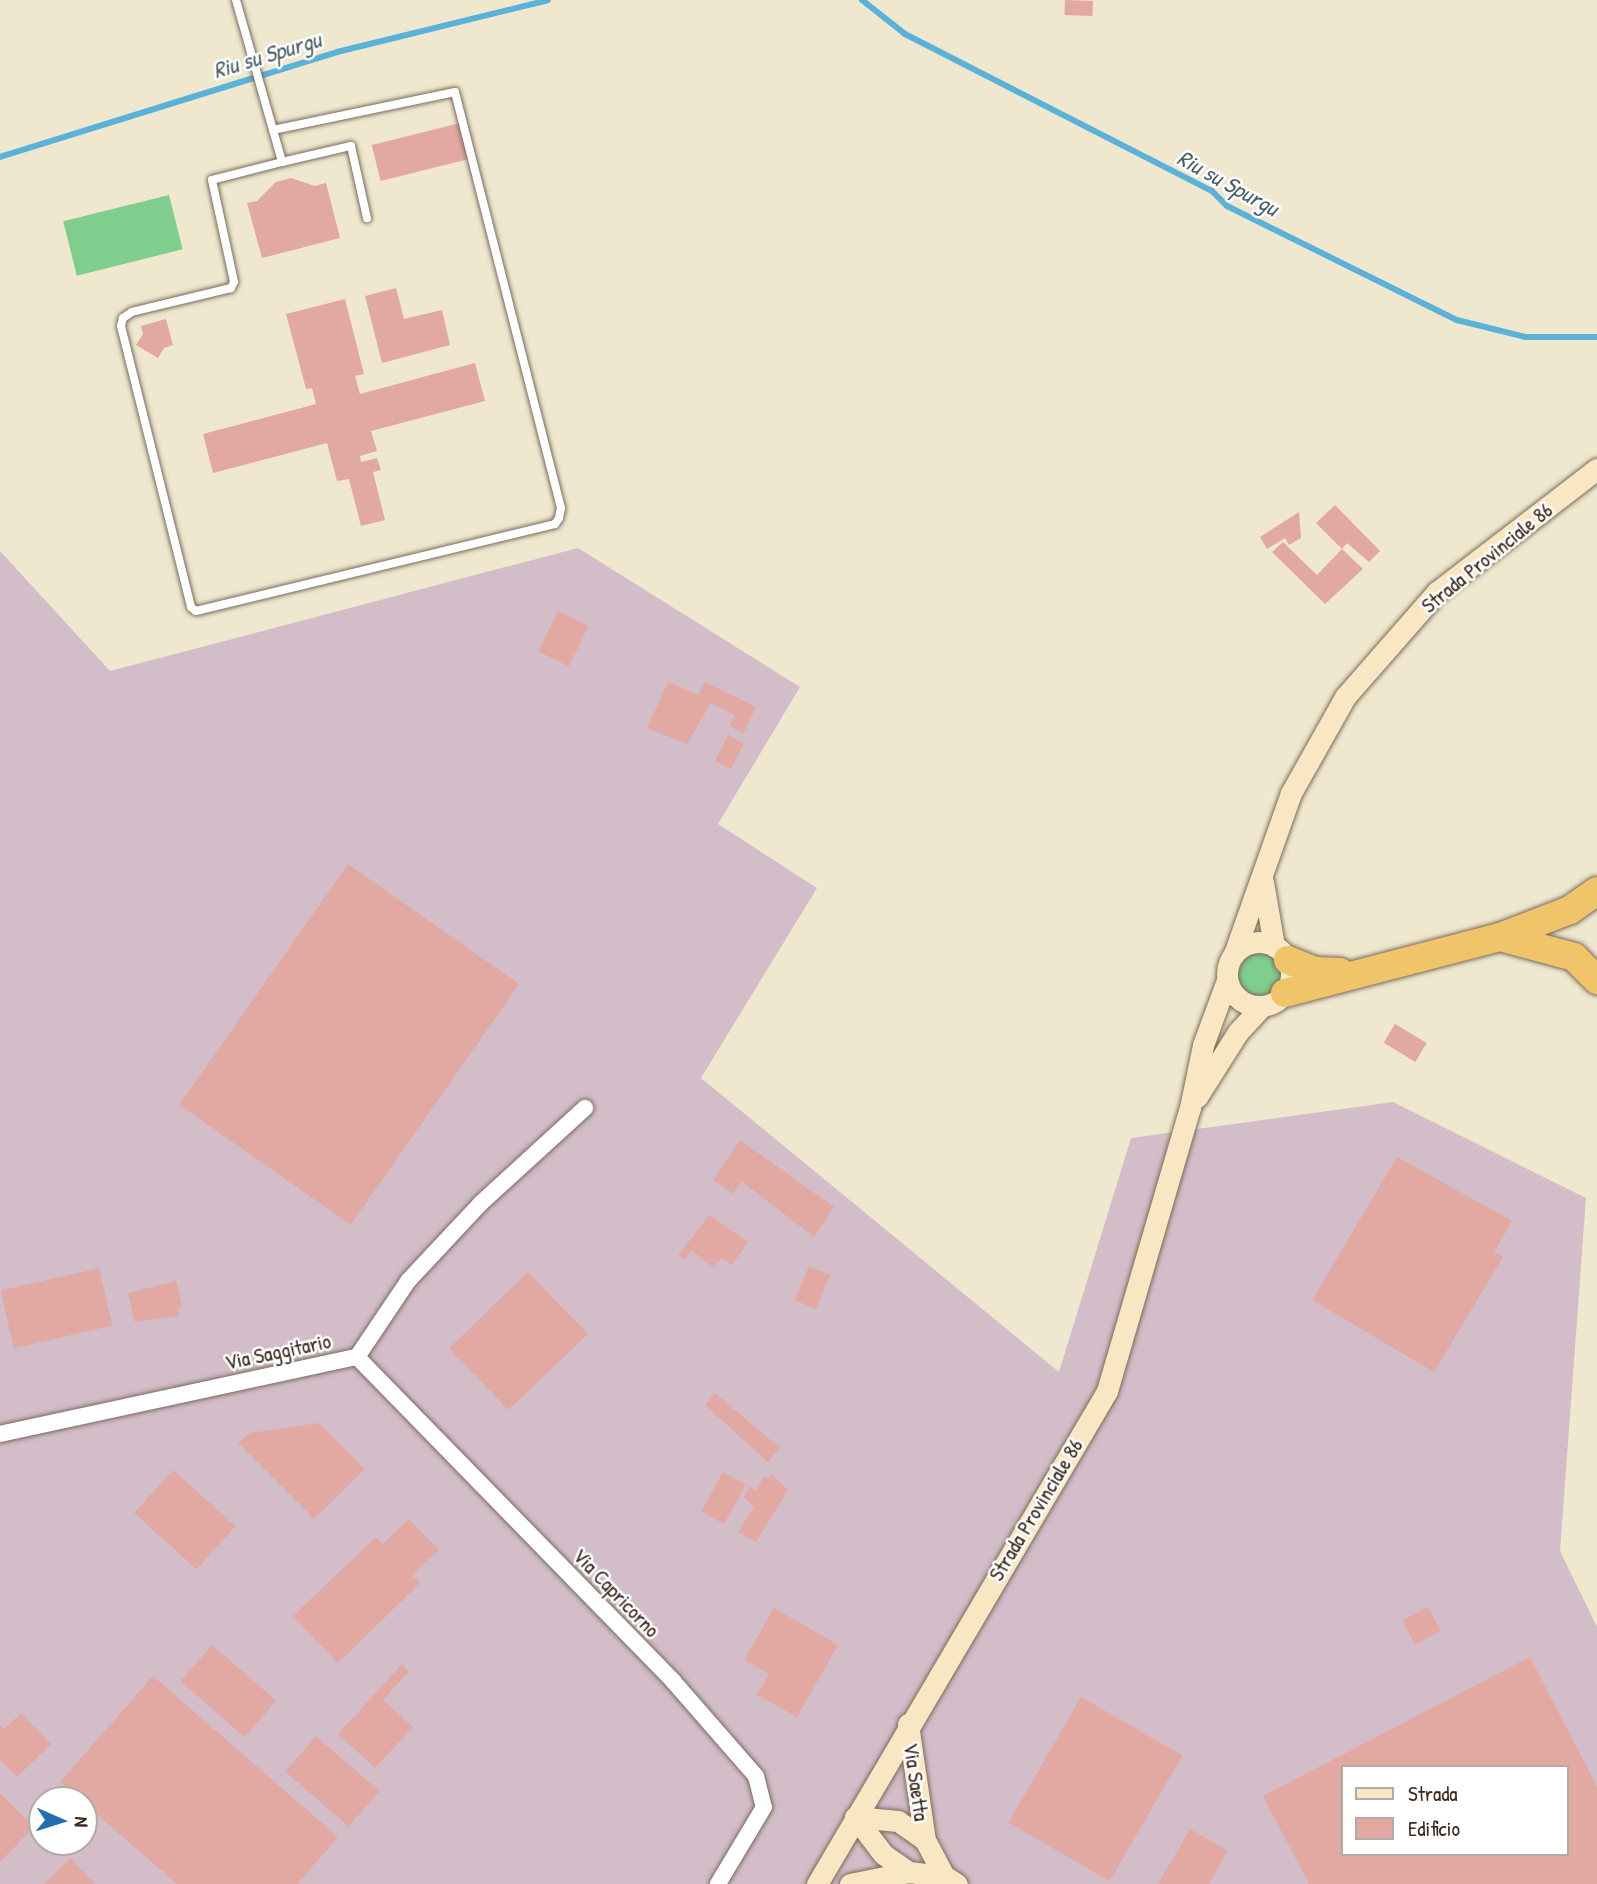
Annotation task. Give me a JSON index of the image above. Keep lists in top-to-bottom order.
{
  "streets": {
    "street": [
      "Strada Provinciale 86",
      "Via Saggitario",
      "Via Capricorno",
      "Via Saetta"
    ]
  },
  "crossings": [
    ["Strada Provinciale 86", "Via Saetta"],
    ["Via Saggitario", "Via Capricorno"]
  ],
  "water": ["Riu su Spurgu"],
  "legend": ["Strada", "Edificio"],
  "north": "right"
}
